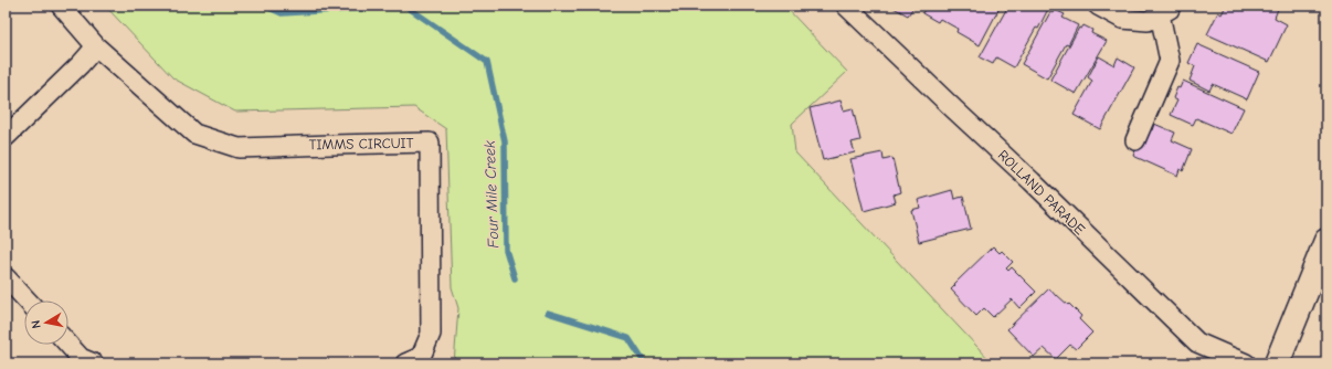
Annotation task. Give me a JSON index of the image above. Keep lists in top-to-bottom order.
{
  "streets": {
    "street": ["TIMMS CIRCUIT", "ROLLAND PARADE"]
  },
  "water": ["Four Mile Creek"],
  "north": "left"
}
